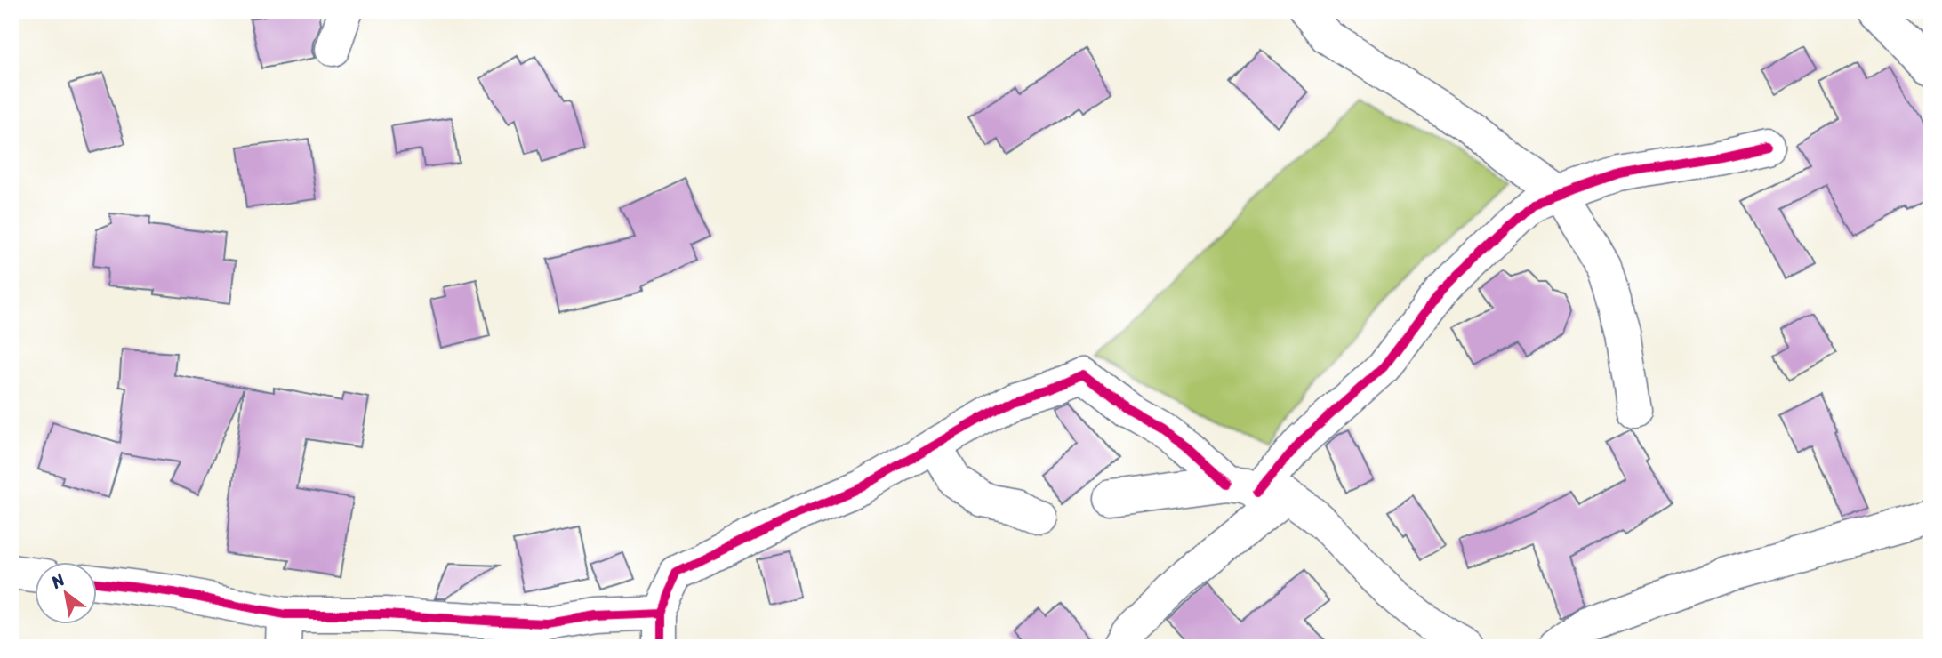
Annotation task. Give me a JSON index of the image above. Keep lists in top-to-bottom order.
{
  "north": "top left"
}
